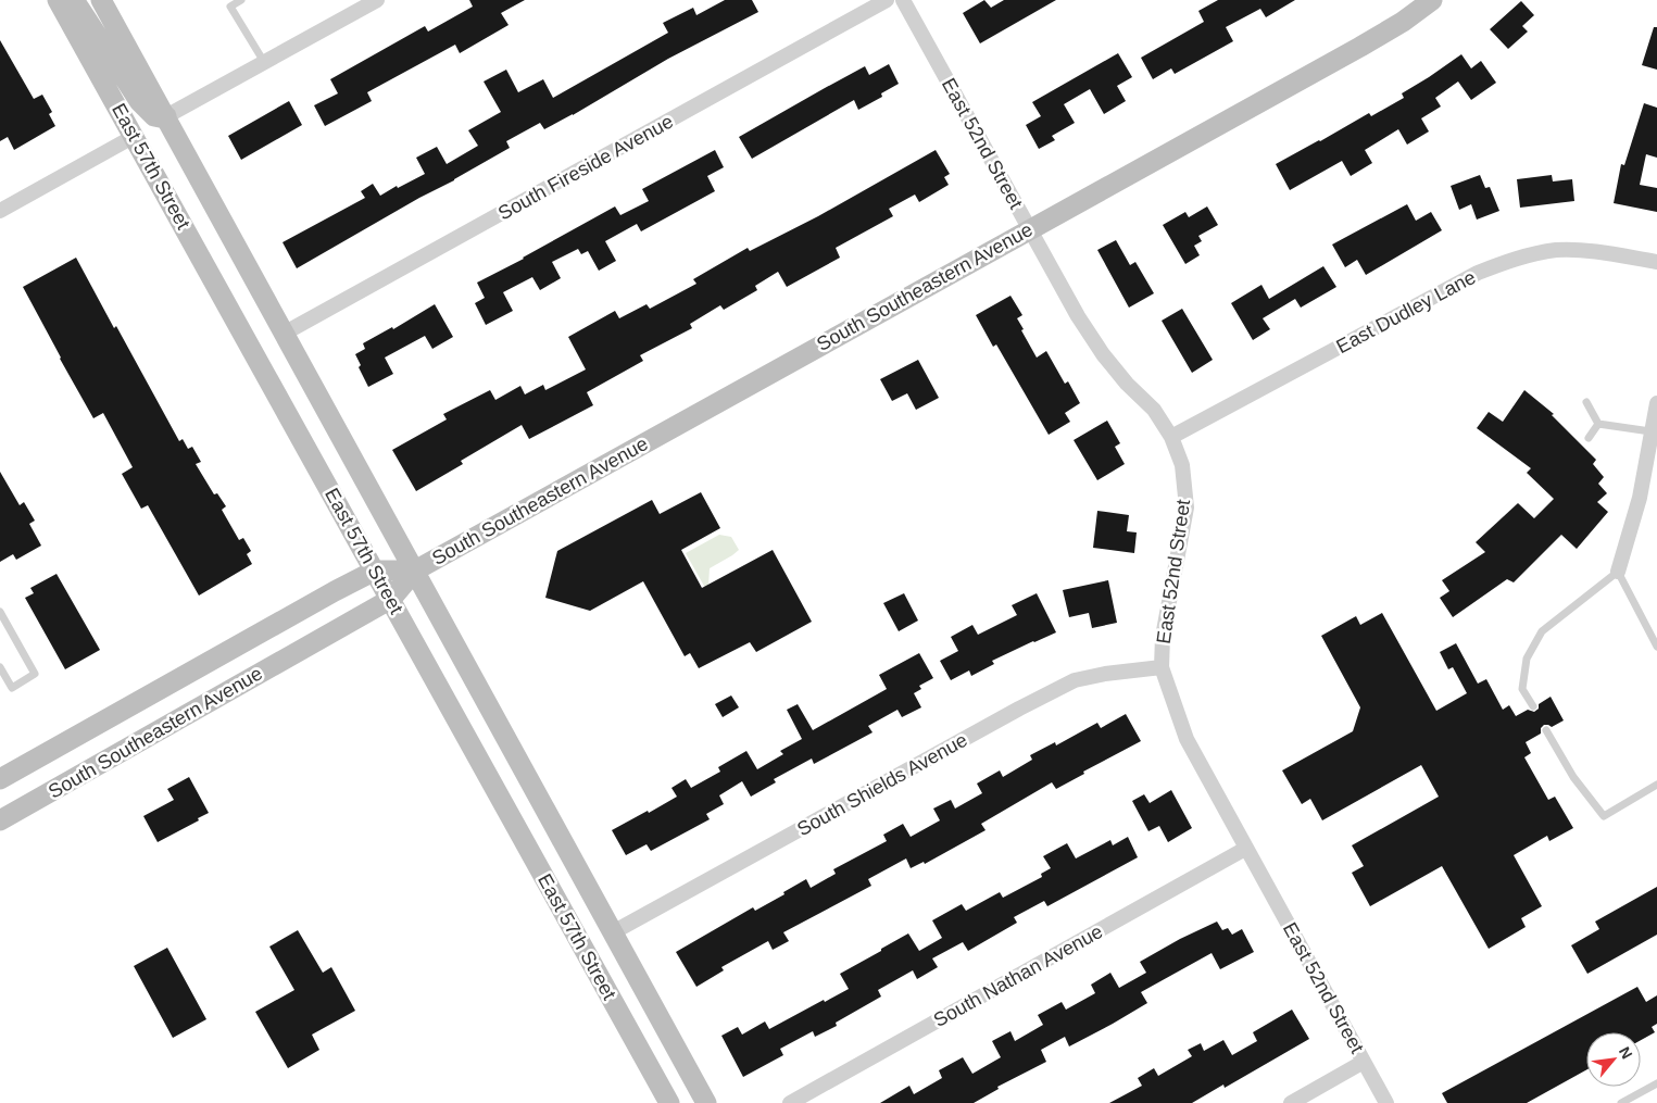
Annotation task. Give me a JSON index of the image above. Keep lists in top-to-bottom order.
{
  "streets": {
    "main road": ["East 57th Street", "South Southeastern Avenue"],
    "street": [
      "East 52nd Street",
      "South Fireside Avenue",
      "East Dudley Lane",
      "South Shields Avenue",
      "South Nathan Avenue"
    ]
  },
  "crossings": [
    ["East 52nd Street", "South Southeastern Avenue"],
    ["East 52nd Street", "East Dudley Lane"],
    ["East 52nd Street", "South Shields Avenue"],
    ["East 52nd Street", "South Nathan Avenue"],
    ["East 57th Street", "South Fireside Avenue"],
    ["East 57th Street", "South Southeastern Avenue"],
    ["East 57th Street", "South Shields Avenue"]
  ],
  "north": "top right"
}
